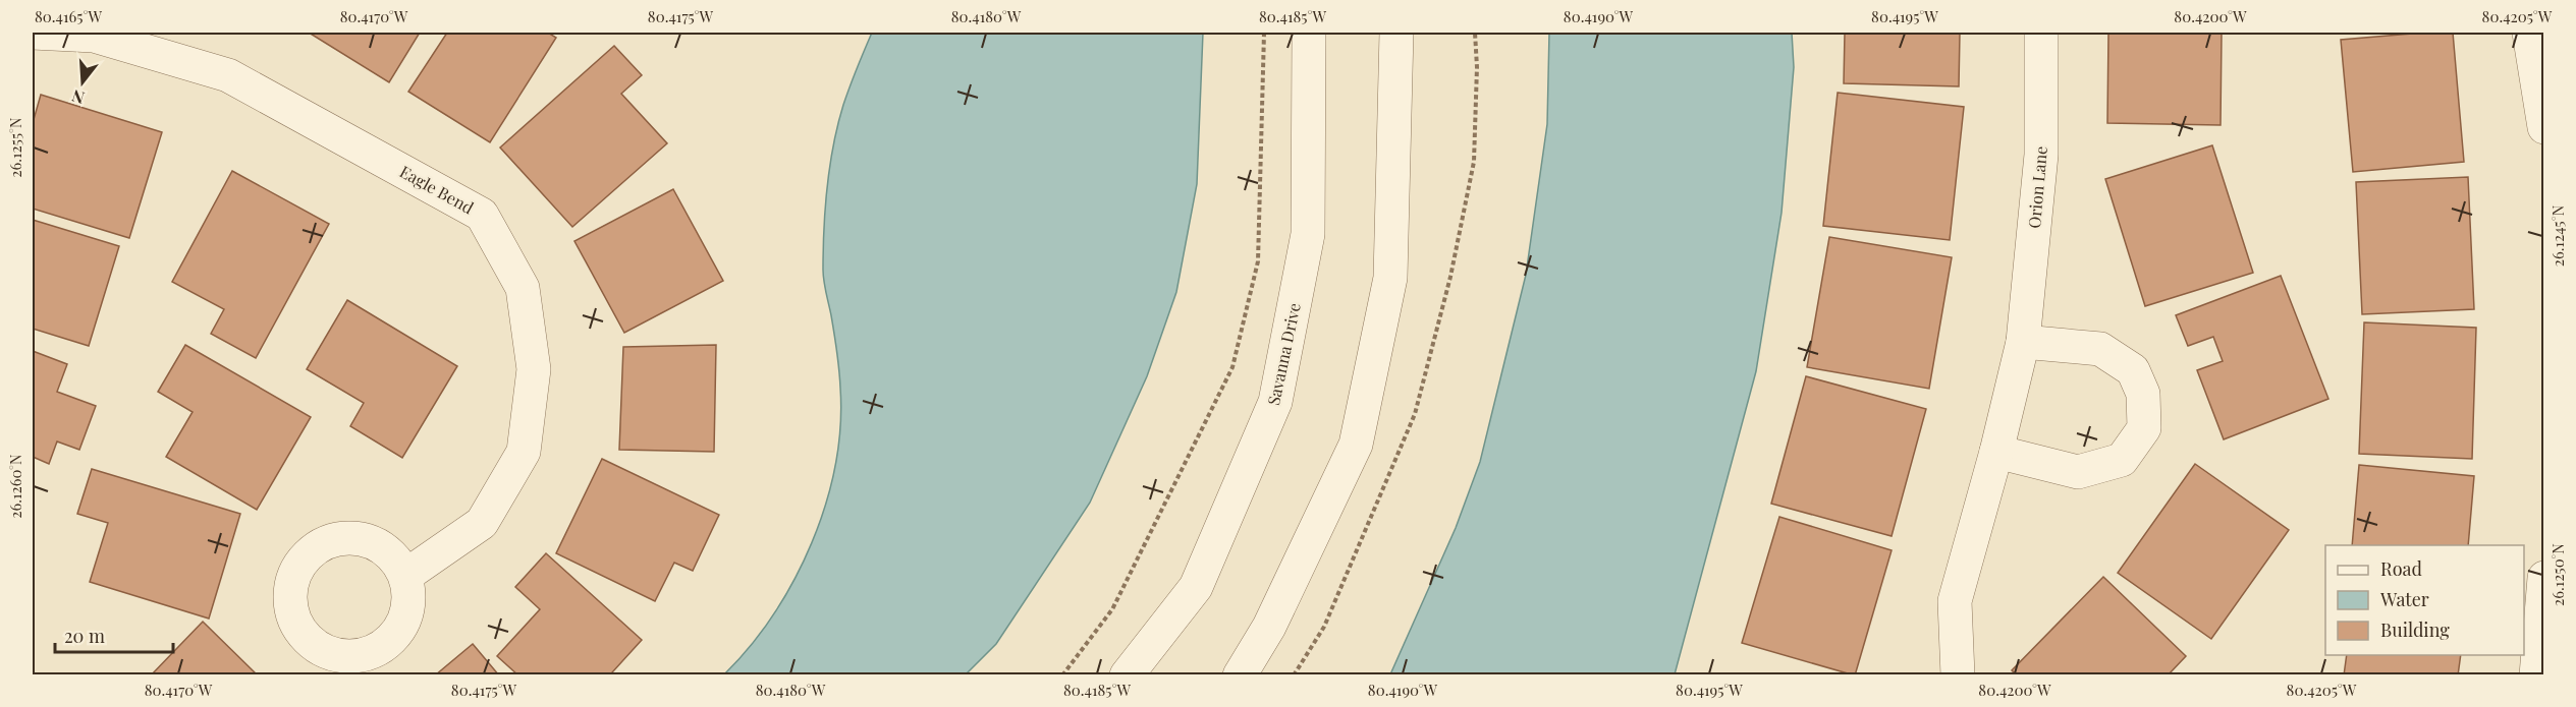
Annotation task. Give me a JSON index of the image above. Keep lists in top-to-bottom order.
{
  "streets": {
    "street": ["Orion Lane", "Eagle Bend", "Savanna Drive"]
  },
  "legend": ["Road", "Water", "Building"],
  "scale_bar": "20 m",
  "north": "bottom",
  "coordinates": [
    "80.4165°W",
    "80.4170°W",
    "80.4175°W",
    "80.4180°W",
    "80.4185°W",
    "80.4190°W",
    "80.4195°W",
    "80.4200°W",
    "80.4205°W",
    "26.1255°N",
    "26.1245°N",
    "26.1260°N",
    "26.1250°N"
  ]
}
